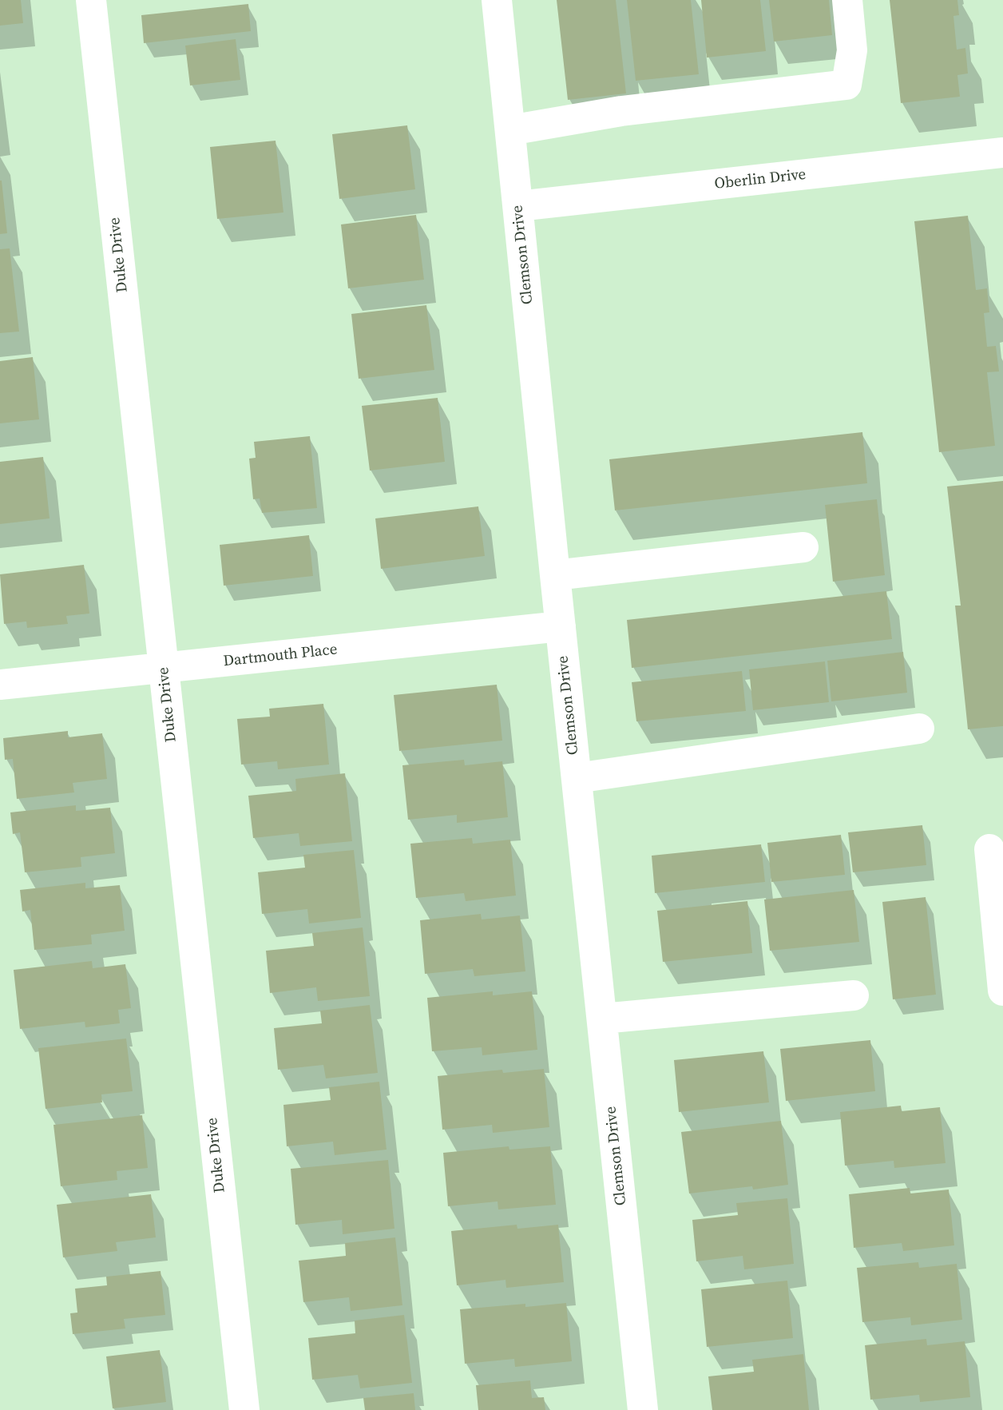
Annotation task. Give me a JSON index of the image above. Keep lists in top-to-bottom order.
{
  "streets": {
    "street": [
      "Oberlin Drive",
      "Duke Drive",
      "Clemson Drive",
      "Dartmouth Place"
    ]
  },
  "crossings": [
    ["Oberlin Drive", "Clemson Drive"],
    ["Duke Drive", "Dartmouth Place"],
    ["Clemson Drive", "Dartmouth Place"]
  ]
}
